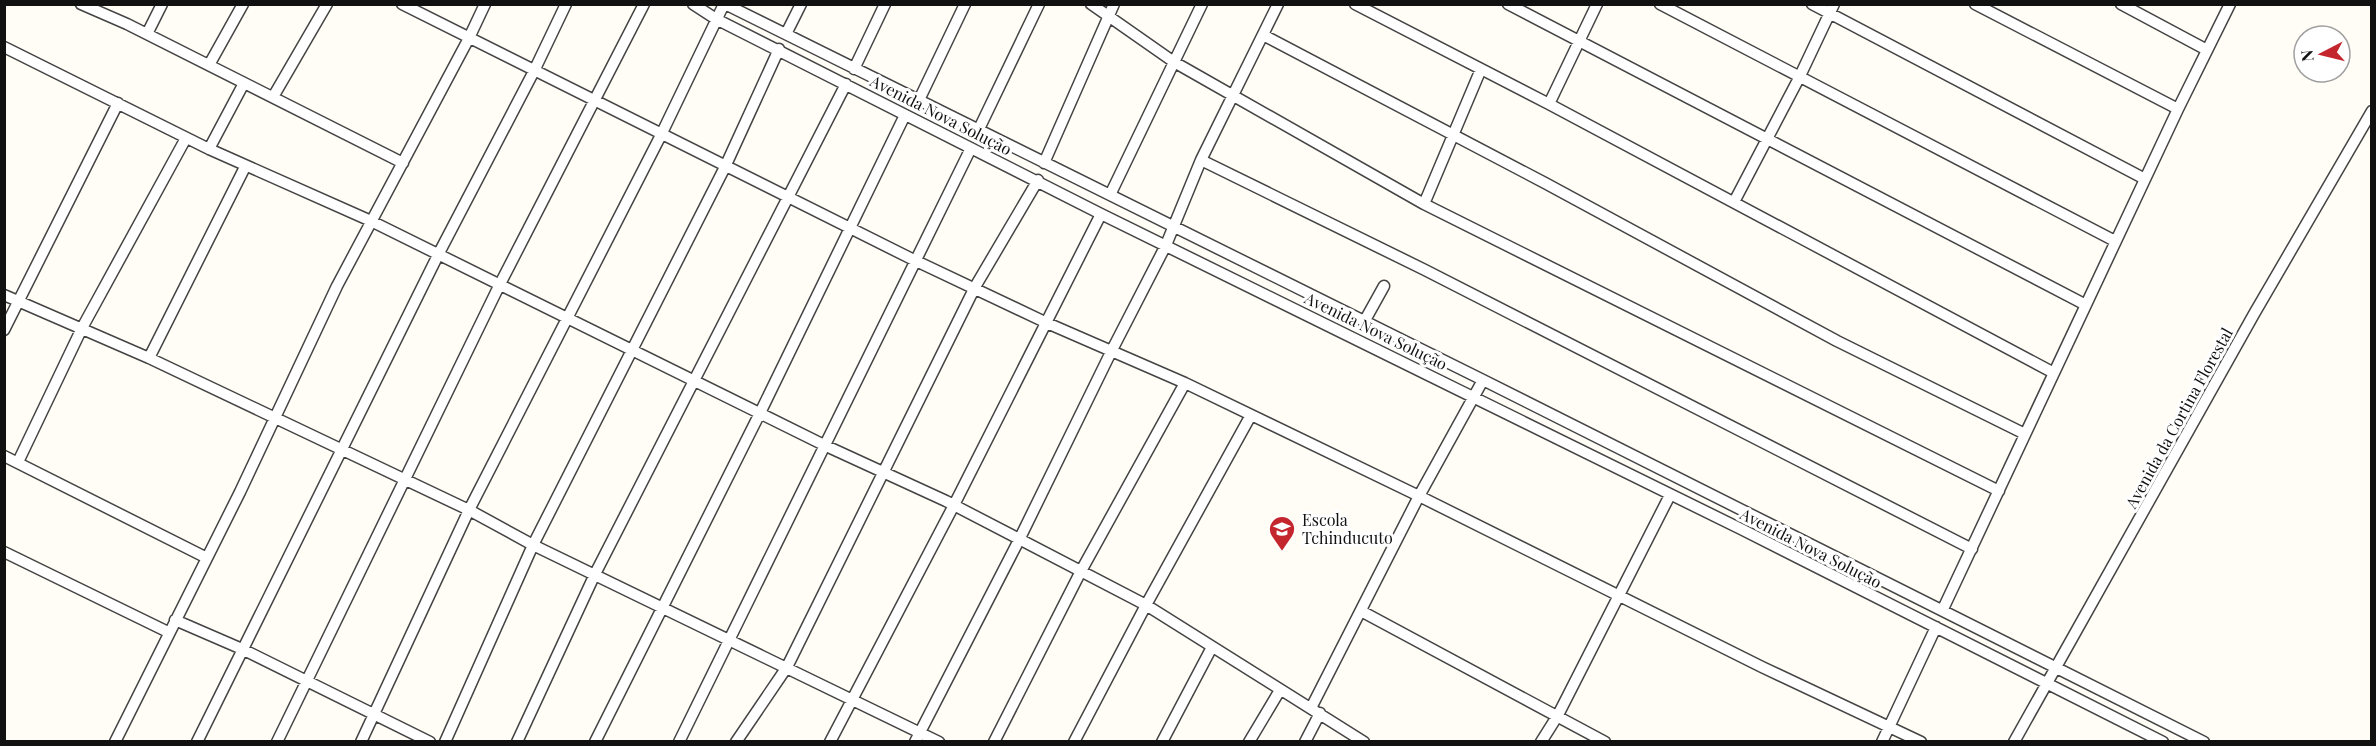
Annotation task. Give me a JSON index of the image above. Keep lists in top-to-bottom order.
{
  "streets": {
    "street": ["Avenida Nova Solução", "Avenida da Cortina Florestal"]
  },
  "crossings": [
    ["Avenida Nova Solução", "Avenida da Cortina Florestal"]
  ],
  "places": {
    "school or university": ["Escola Tchinducuto"]
  },
  "north": "left"
}
